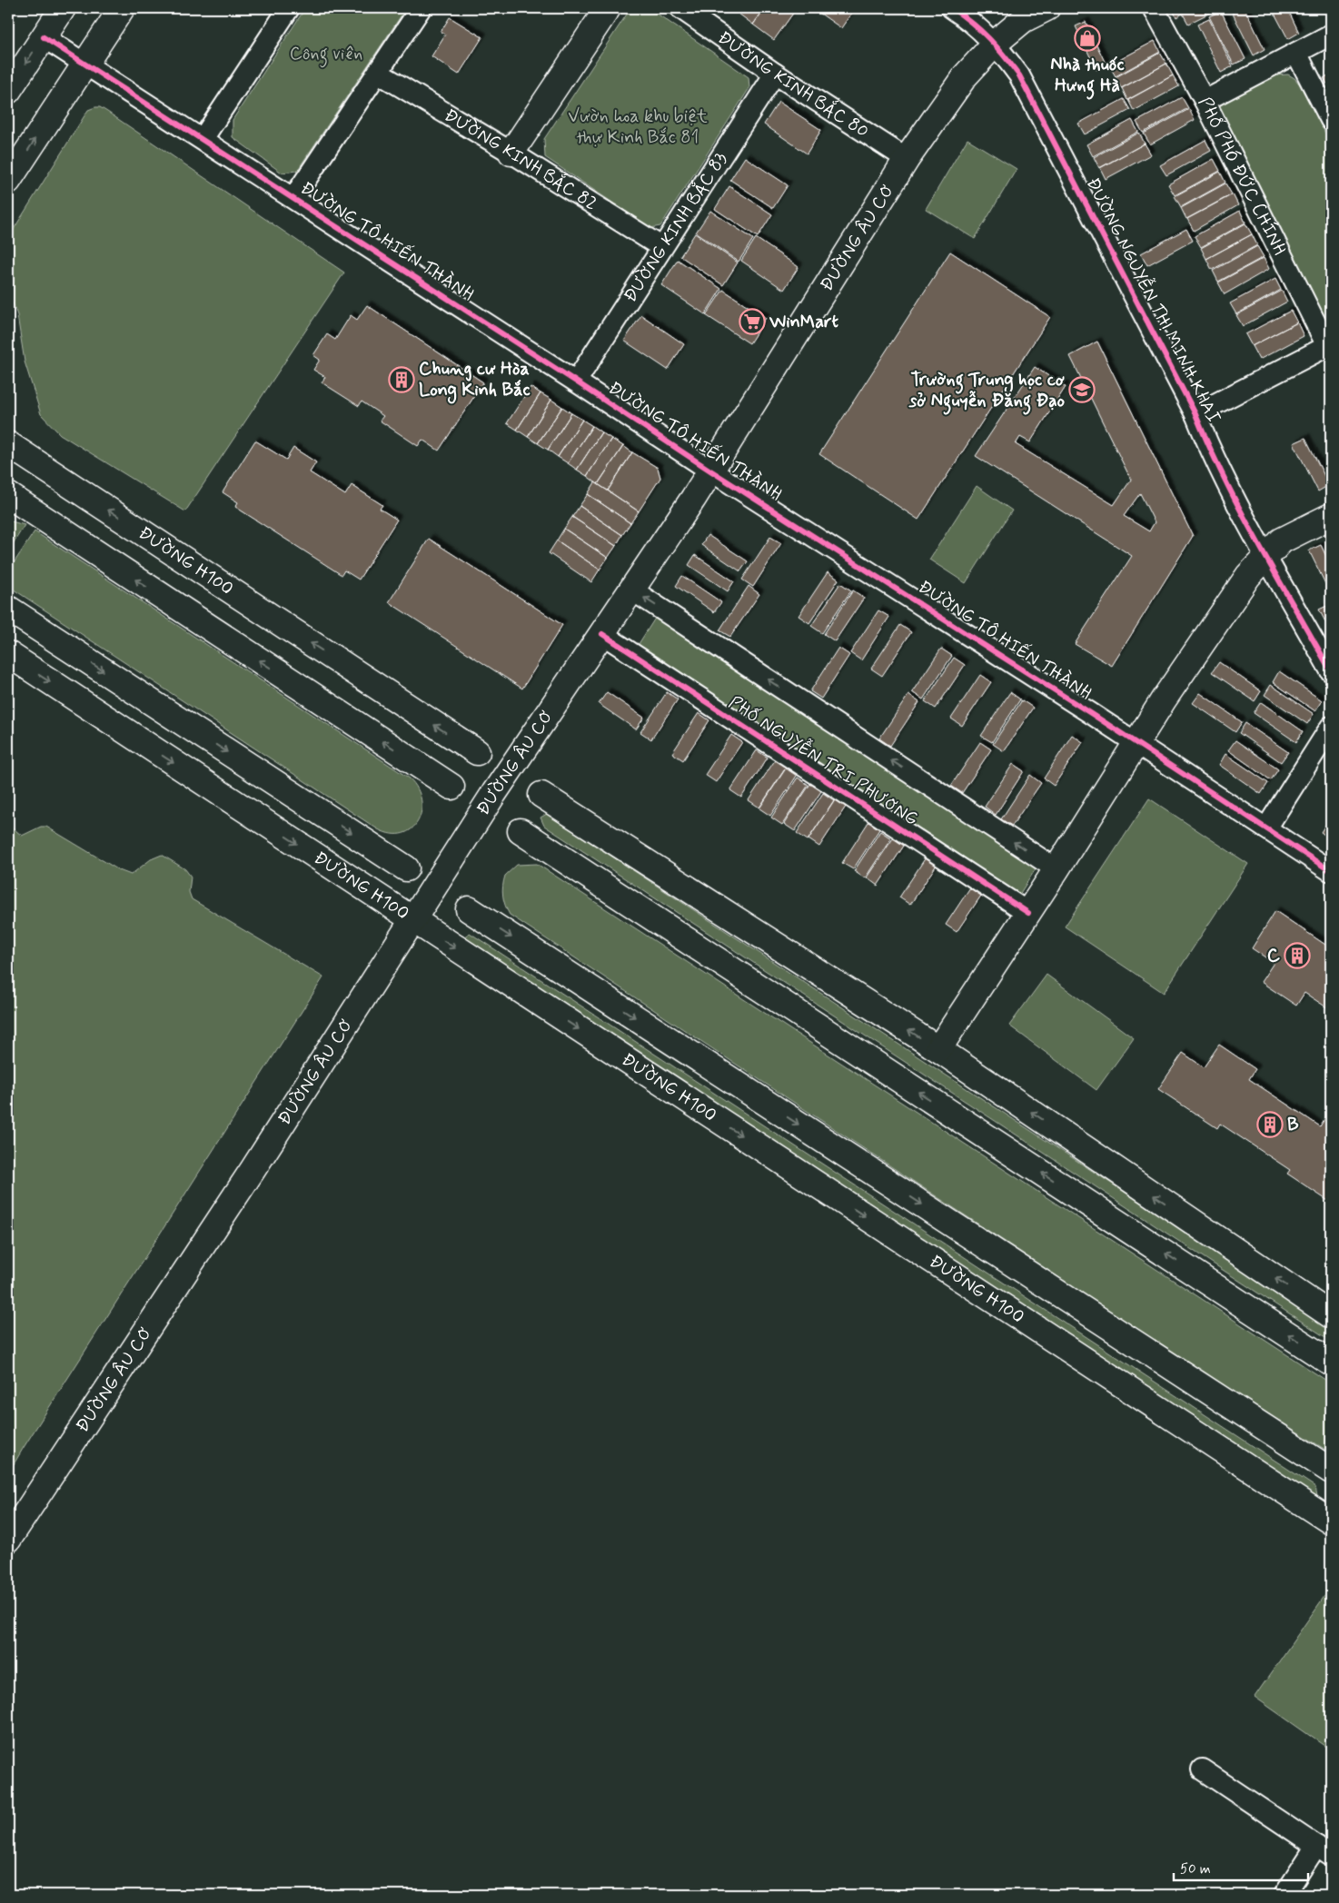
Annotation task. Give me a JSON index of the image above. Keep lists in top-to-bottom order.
{
  "streets": {
    "main road": ["ĐƯỜNG ÂU CƠ", "ĐƯỜNG H100"],
    "street": [
      "ĐƯỜNG KINH BẮC 80",
      "ĐƯỜNG KINH BẮC 82",
      "PHỐ PHÓ ĐỨC CHÍNH",
      "ĐƯỜNG KINH BẮC 83",
      "ĐƯỜNG TÔ HIẾN THÀNH",
      "ĐƯỜNG NGUYỄN THỊ MINH KHAI",
      "PHỐ NGUYỄN TRI PHƯƠNG"
    ]
  },
  "crossings": [
    ["ĐƯỜNG KINH BẮC 80", "ĐƯỜNG KINH BẮC 83"],
    ["ĐƯỜNG KINH BẮC 80", "ĐƯỜNG ÂU CƠ"],
    ["ĐƯỜNG KINH BẮC 82", "ĐƯỜNG KINH BẮC 83"],
    ["ĐƯỜNG KINH BẮC 83", "ĐƯỜNG TÔ HIẾN THÀNH"],
    ["ĐƯỜNG ÂU CƠ", "ĐƯỜNG TÔ HIẾN THÀNH"],
    ["ĐƯỜNG ÂU CƠ", "ĐƯỜNG NGUYỄN THỊ MINH KHAI"],
    ["ĐƯỜNG ÂU CƠ", "ĐƯỜNG H100"],
    ["ĐƯỜNG ÂU CƠ", "PHỐ NGUYỄN TRI PHƯƠNG"]
  ],
  "parks": ["Công viên", "Vườn hoa khu biệt thự Kinh Bắc 81"],
  "places": {
    "shop": ["Nhà thuốc Hưng Hà"],
    "supermarket": ["WinMart"],
    "building": ["Chung cư Hòa Long Kinh Bắc", "C", "B"],
    "school or university": ["Trường Trung học cơ sở Nguyễn Đăng Đạo"]
  },
  "scale_bar": "50 m"
}
